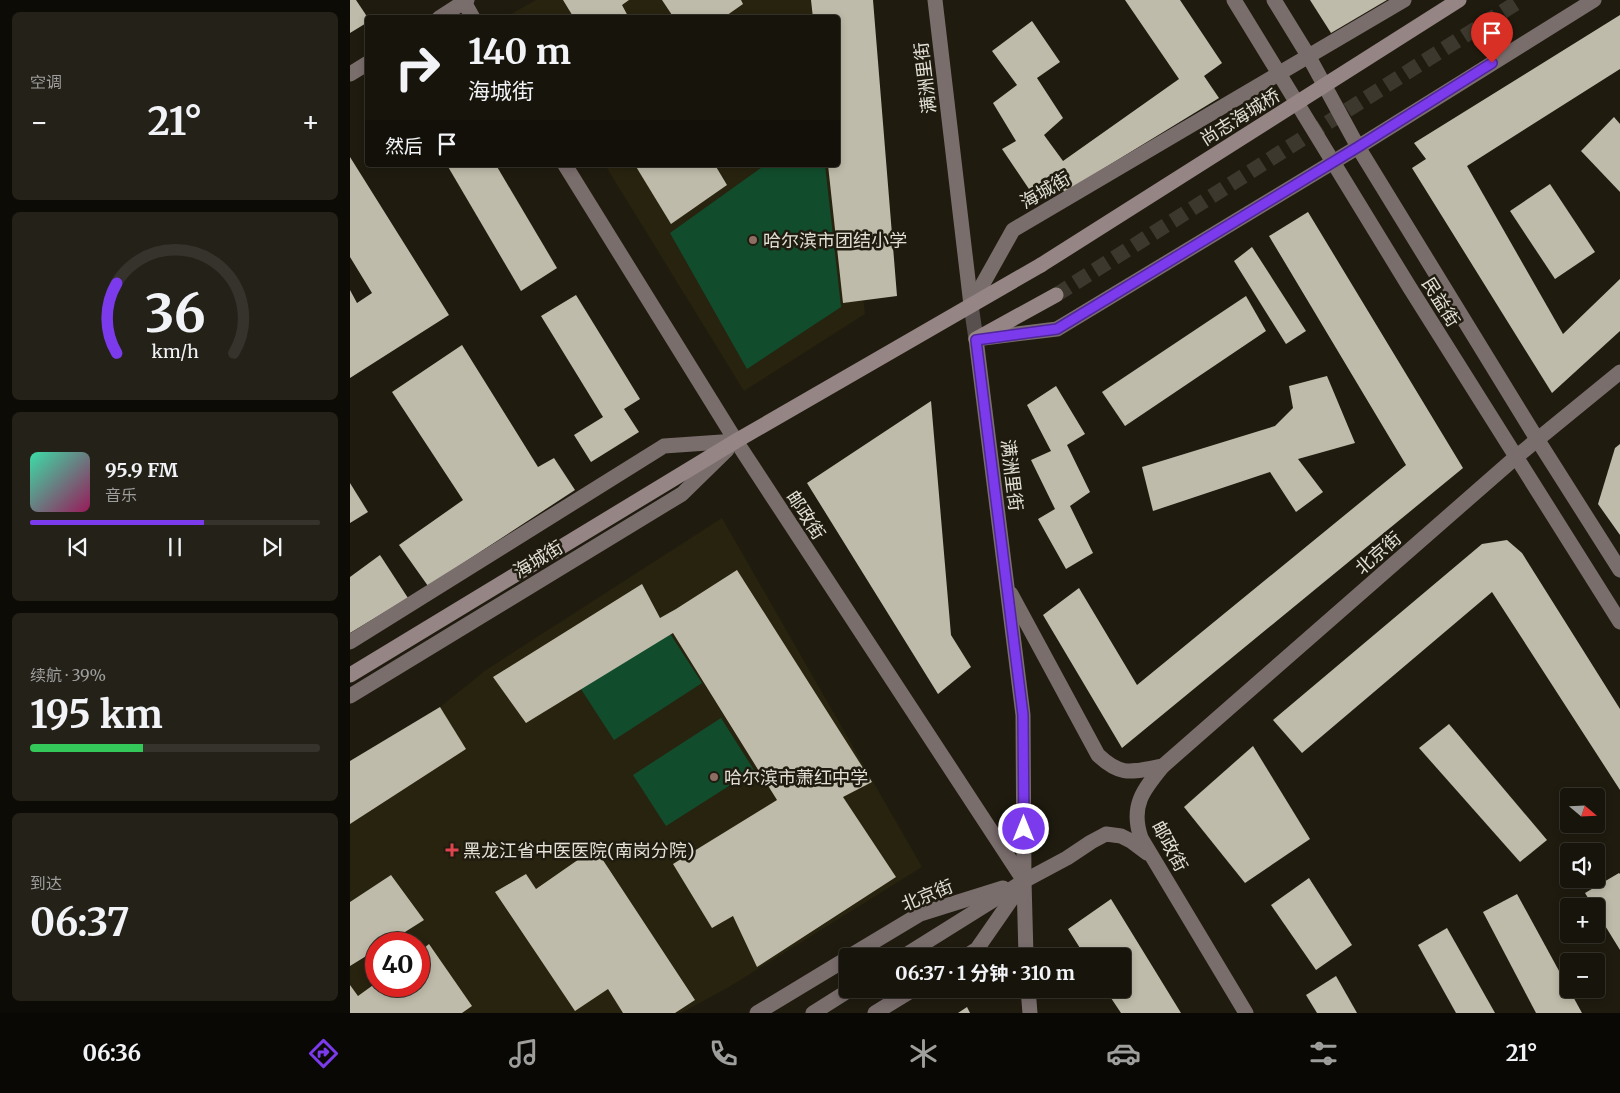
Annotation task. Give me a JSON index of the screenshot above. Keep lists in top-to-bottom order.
{
  "streets": {
    "main road": [
      "满洲里街",
      "尚志海城桥",
      "海城街",
      "民益街",
      "邮政街",
      "北京街"
    ]
  },
  "crossings": [
    ["满洲里街", "尚志海城桥"],
    ["满洲里街", "海城街"],
    ["满洲里街", "邮政街"],
    ["满洲里街", "北京街"],
    ["尚志海城桥", "海城街"],
    ["海城街", "民益街"],
    ["海城街", "邮政街"],
    ["民益街", "北京街"],
    ["邮政街", "北京街"]
  ],
  "places": {
    "other": ["哈尔滨市团结小学", "哈尔滨市萧红中学"],
    "health": ["黑龙江省中医医院(南岗分院)"]
  },
  "north": "right",
  "page": {
    "tile": [
      "空调",
      ["续航 · 39%", "195 km"],
      ["到达", "06:37"]
    ],
    "turn": ["140 m", "海城街"],
    "heat": ["−", "21°", "+"],
    "then": "然后",
    "song": ["95.9 FM", "音乐"],
    "map_buttons": ["+", "−"],
    "limit": "40",
    "trip": "06:37 · 1 分钟 · 310 m",
    "tabs": ["06:36", "21°"],
    "gauge": ["36", "km/h"]
  }
}
